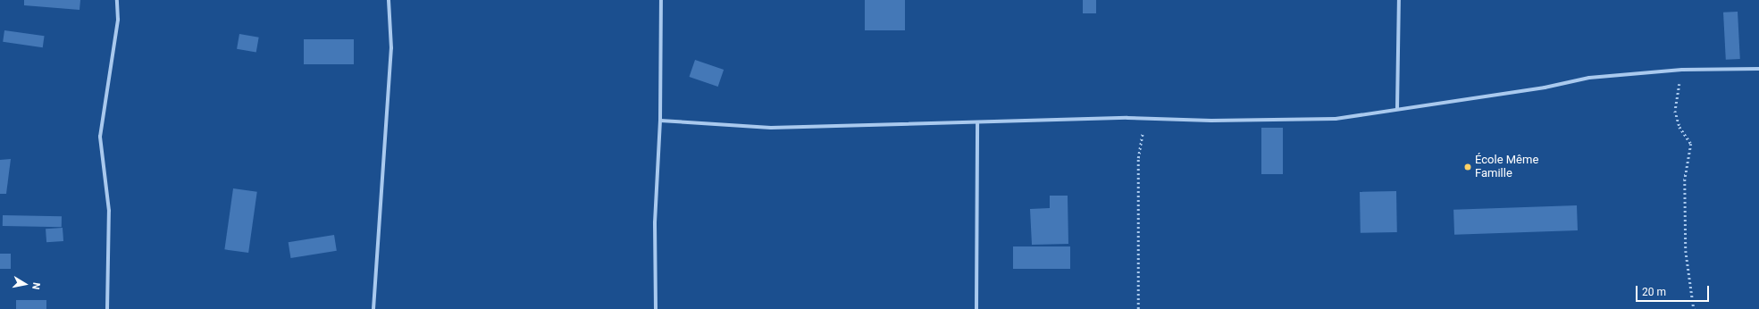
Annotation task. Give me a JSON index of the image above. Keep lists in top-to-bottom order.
{
  "places": ["École Même Famille"],
  "scale_bar": "20 m",
  "north": "right"
}
